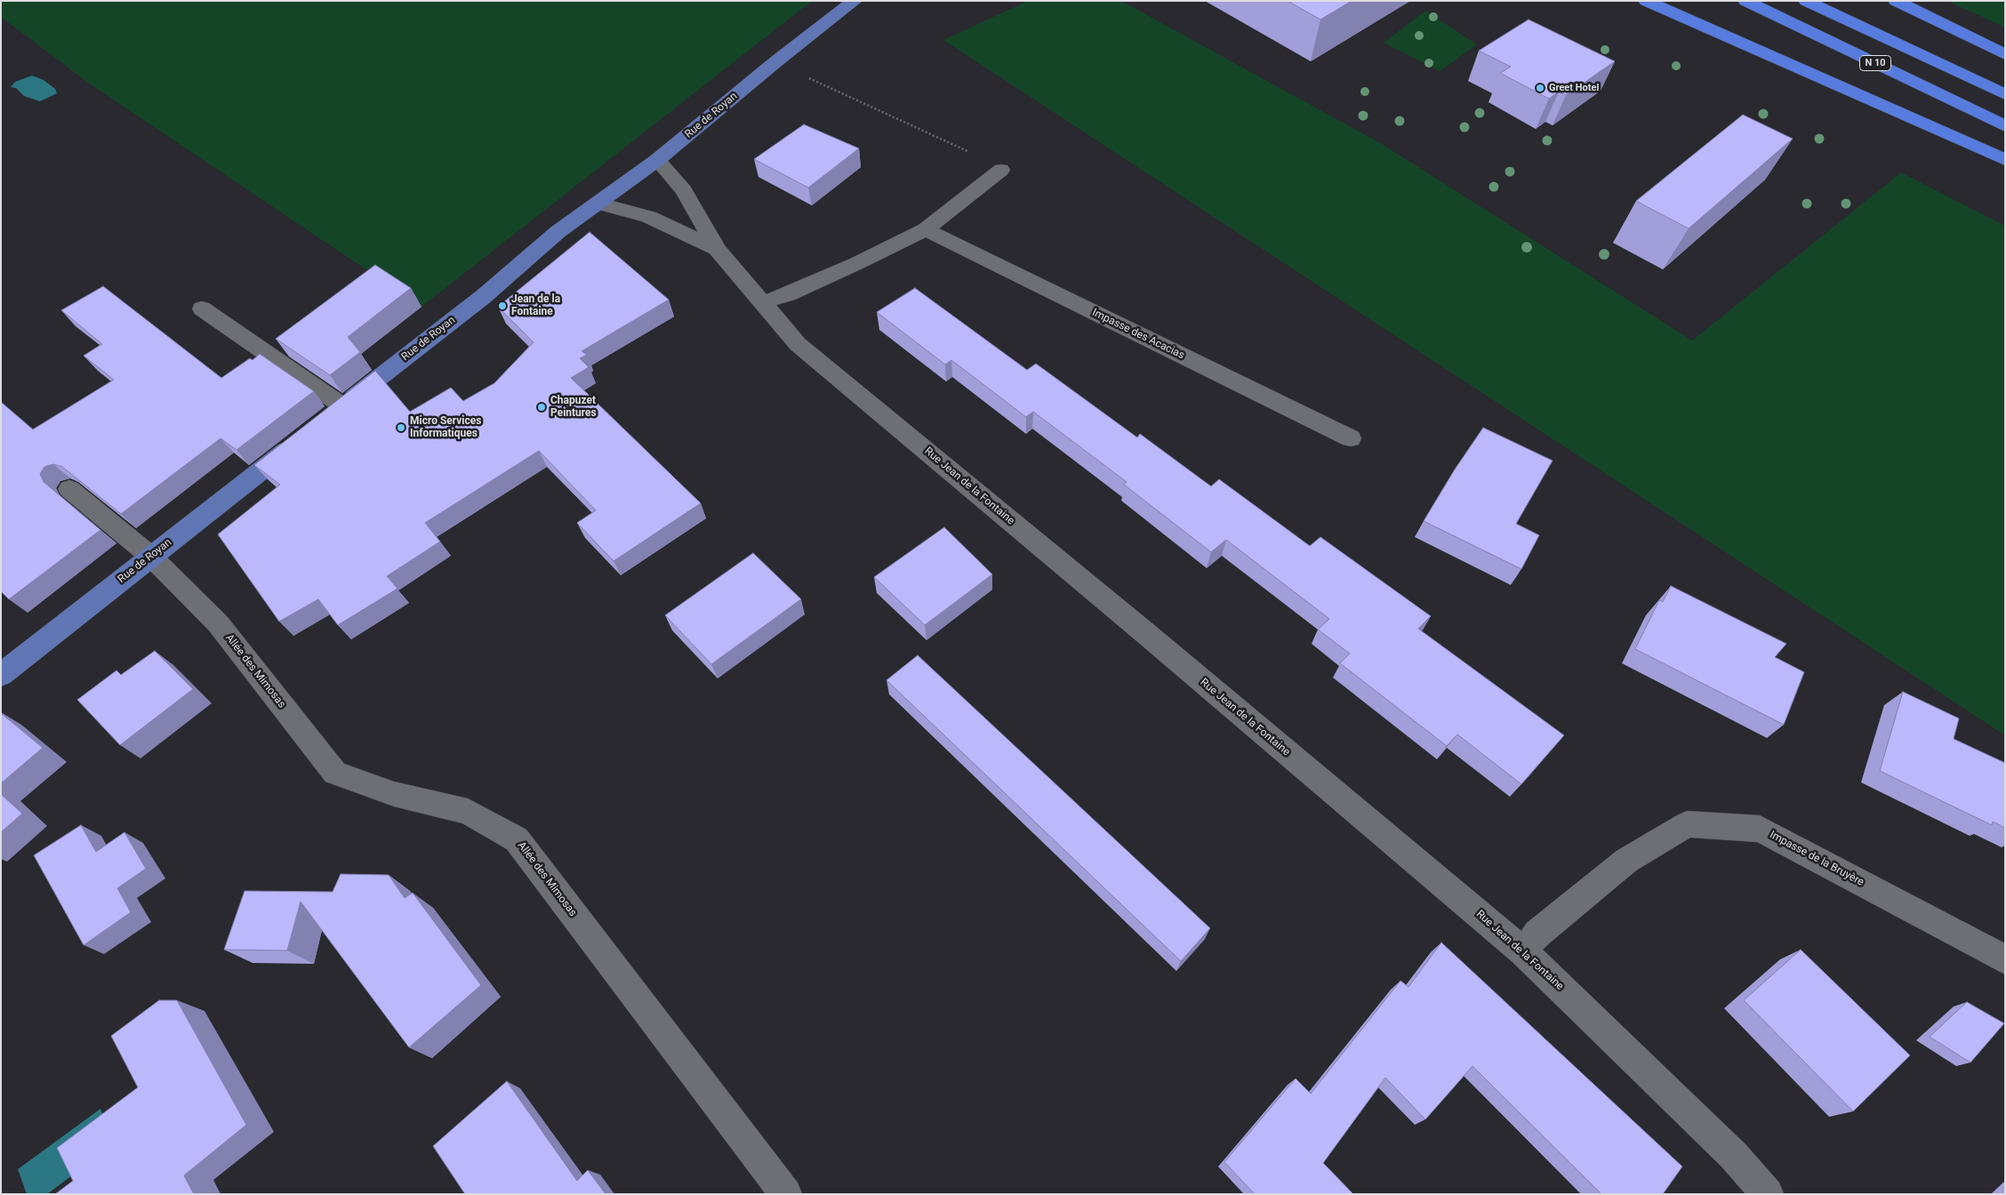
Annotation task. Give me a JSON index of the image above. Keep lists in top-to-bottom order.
{
  "streets": {
    "highway": ["N 10"],
    "main road": ["Rue de Royan"],
    "street": [
      "Impasse des Acacias",
      "Rue Jean de la Fontaine",
      "Allée des Mimosas",
      "Impasse de la Bruyère"
    ]
  },
  "crossings": [
    ["Rue de Royan", "Rue Jean de la Fontaine"],
    ["Rue de Royan", "Allée des Mimosas"],
    ["Rue Jean de la Fontaine", "Impasse de la Bruyère"]
  ],
  "places": [
    "Greet Hotel",
    "Jean de la Fontaine",
    "Chapuzet Peintures",
    "Micro Services Informatiques"
  ]
}
